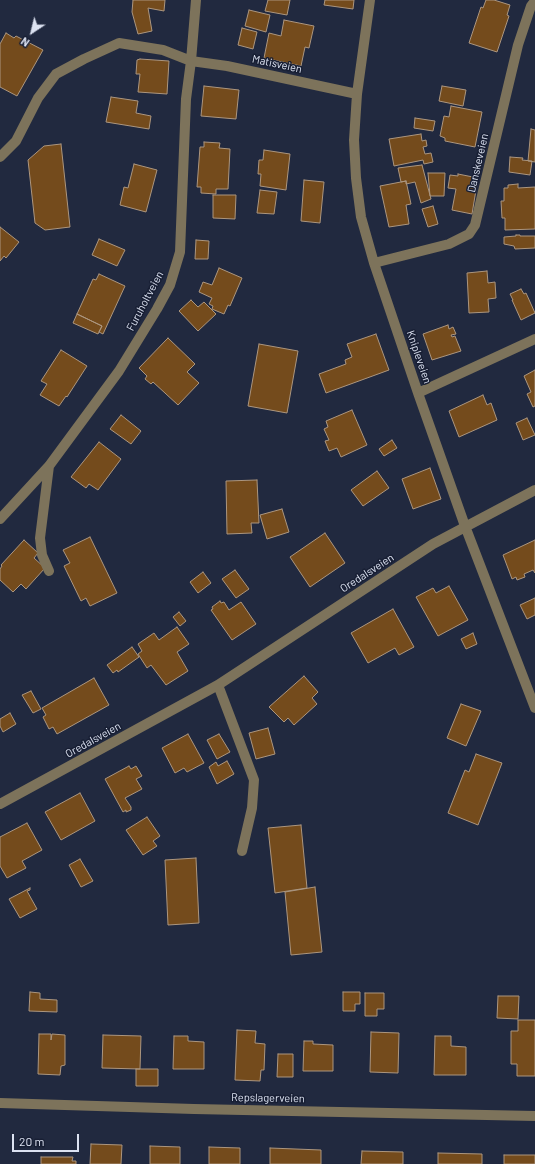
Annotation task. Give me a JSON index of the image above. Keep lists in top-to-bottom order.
{
  "streets": {
    "street": [
      "Matisveien",
      "Danskeveien",
      "Furuholtveien",
      "Knipleveien",
      "Oredalsveien",
      "Repslagerveien"
    ]
  },
  "crossings": [
    ["Matisveien", "Furuholtveien"],
    ["Matisveien", "Knipleveien"],
    ["Danskeveien", "Knipleveien"],
    ["Knipleveien", "Oredalsveien"]
  ],
  "scale_bar": "20 m",
  "north": "bottom left"
}
